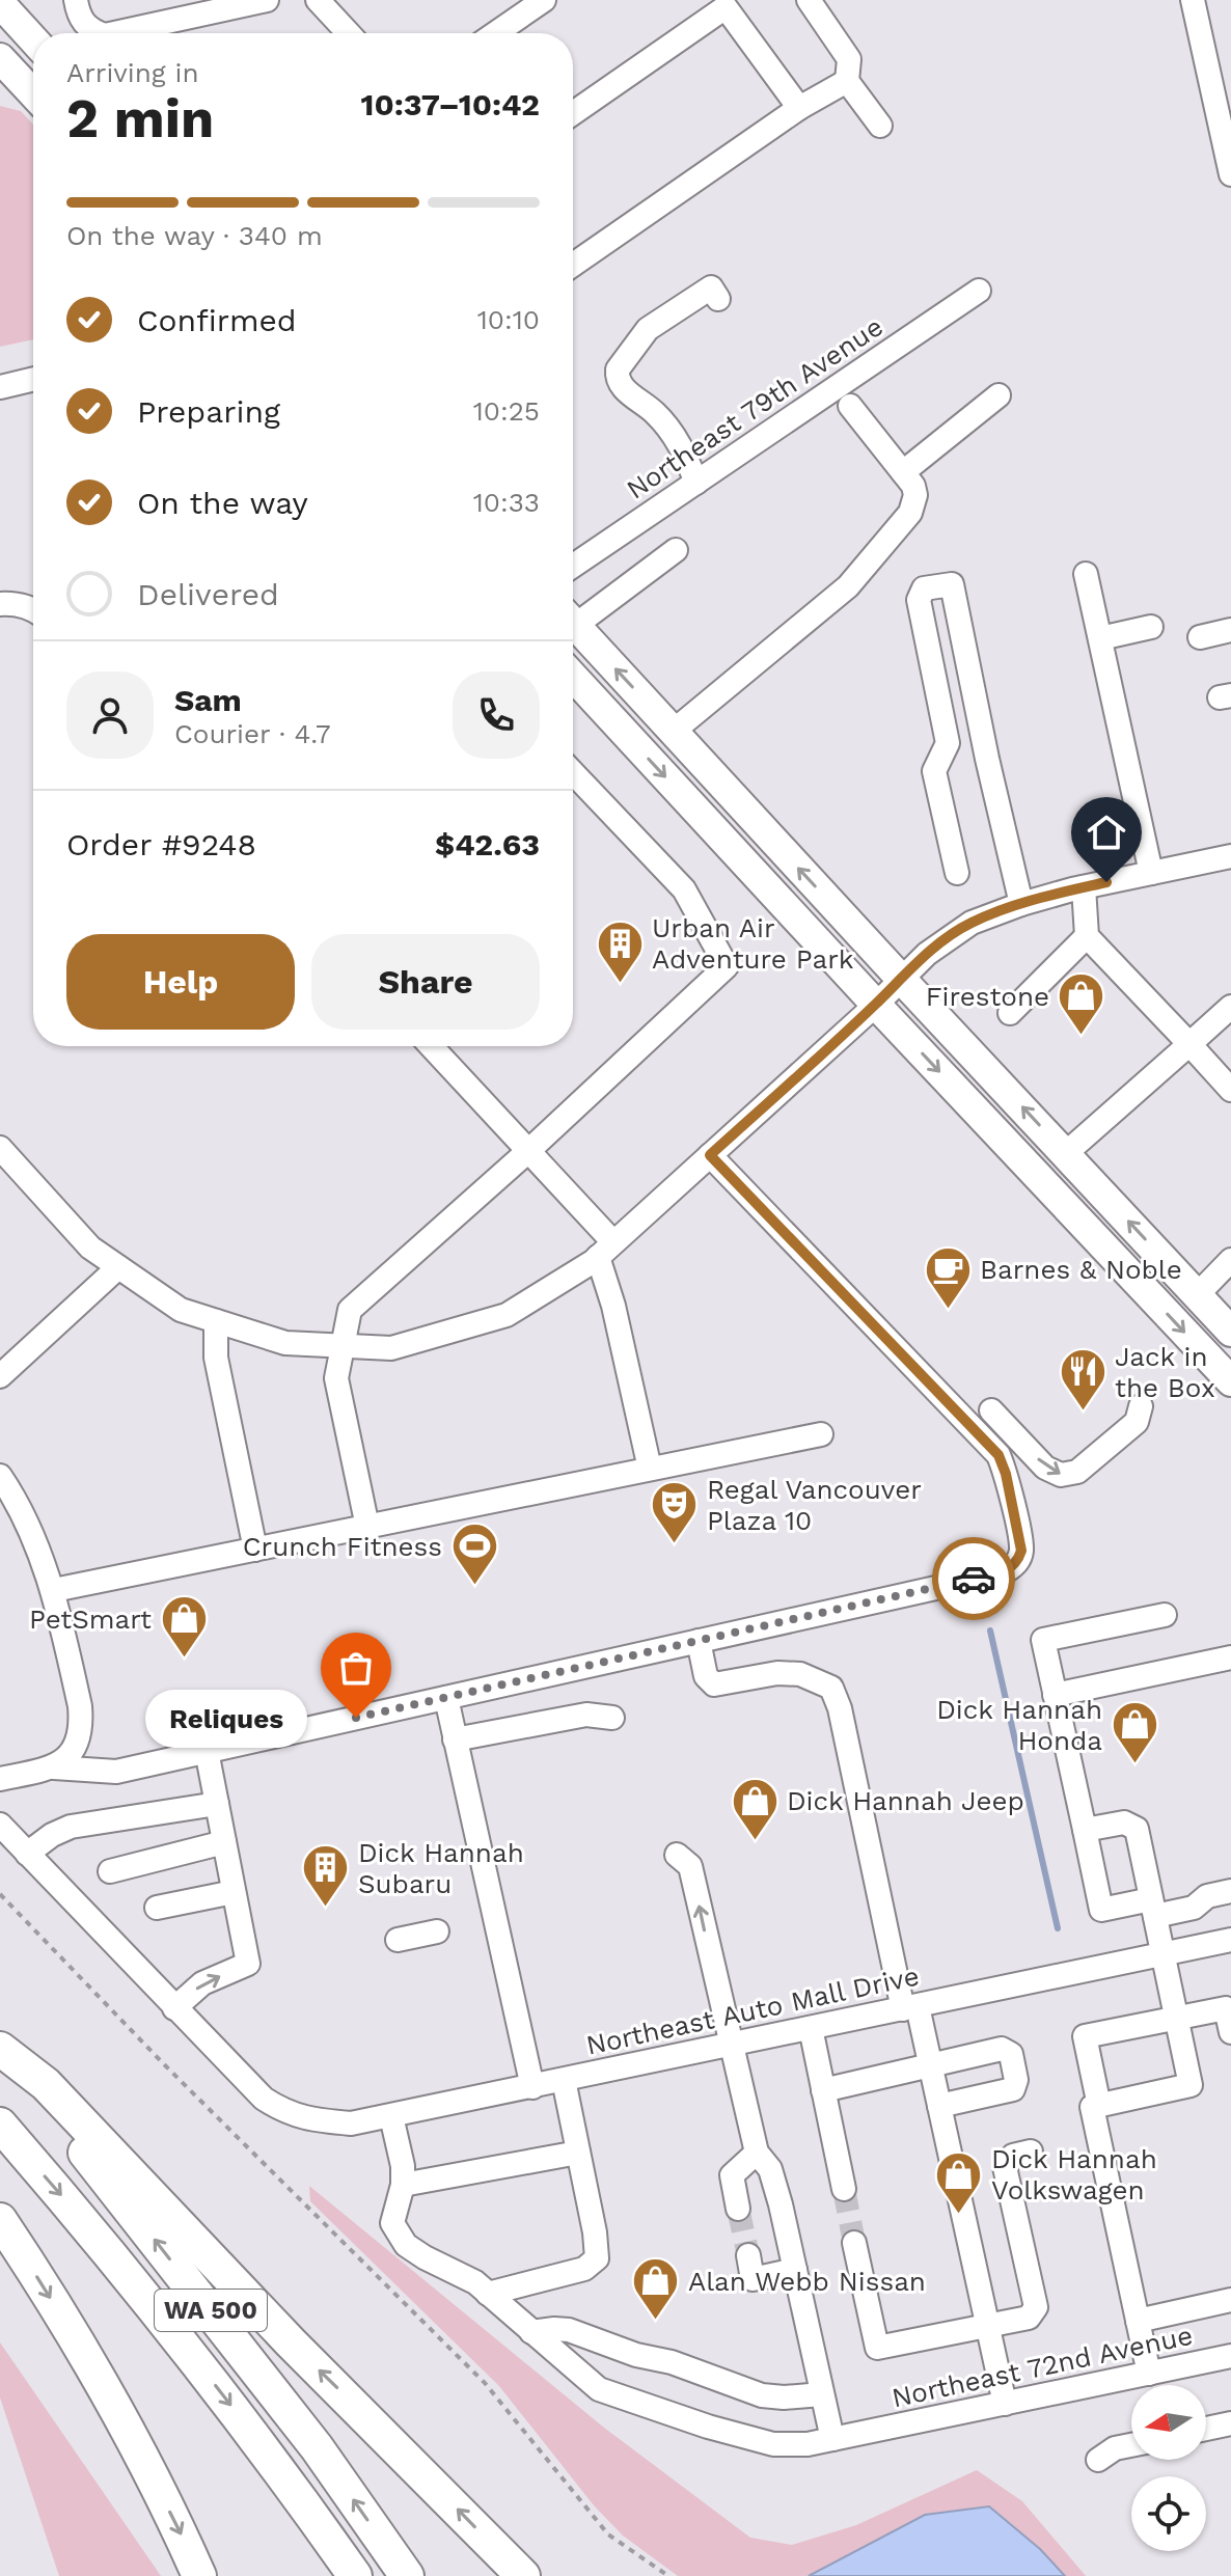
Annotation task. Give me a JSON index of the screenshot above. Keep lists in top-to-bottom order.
{
  "streets": {
    "highway": ["WA 500"],
    "street": ["Northeast 79th Avenue", "Northeast Auto Mall Drive", "Northeast 72nd Avenue"]
  },
  "places": {
    "building": ["Urban Air Adventure Park", "Dick Hannah Subaru"],
    "shop": [
      "Firestone",
      "PetSmart",
      "Dick Hannah Honda",
      "Dick Hannah Jeep",
      "Dick Hannah Volkswagen",
      "Alan Webb Nissan"
    ],
    "cafe": ["Barnes & Noble"],
    "restaurant": ["Jack in the Box"],
    "theatre": ["Regal Vancouver Plaza 10"],
    "sports": ["Crunch Fitness"],
    "other": ["Reliques"]
  },
  "north": "left",
  "page": {
    "heading": ["2 min", "Arriving in", "10:37–10:42"],
    "panel": [
      "Sam",
      "Courier · 4.7",
      "Order #9248",
      "$42.63"
    ],
    "bar": "On the way · 340 m",
    "list": [
      ["Confirmed", "10:10"],
      ["Preparing", "10:25"],
      ["On the way", "10:33"],
      "Delivered"
    ],
    "buttons": ["Help", "Share"],
    "bubble": "Reliques"
  }
}
